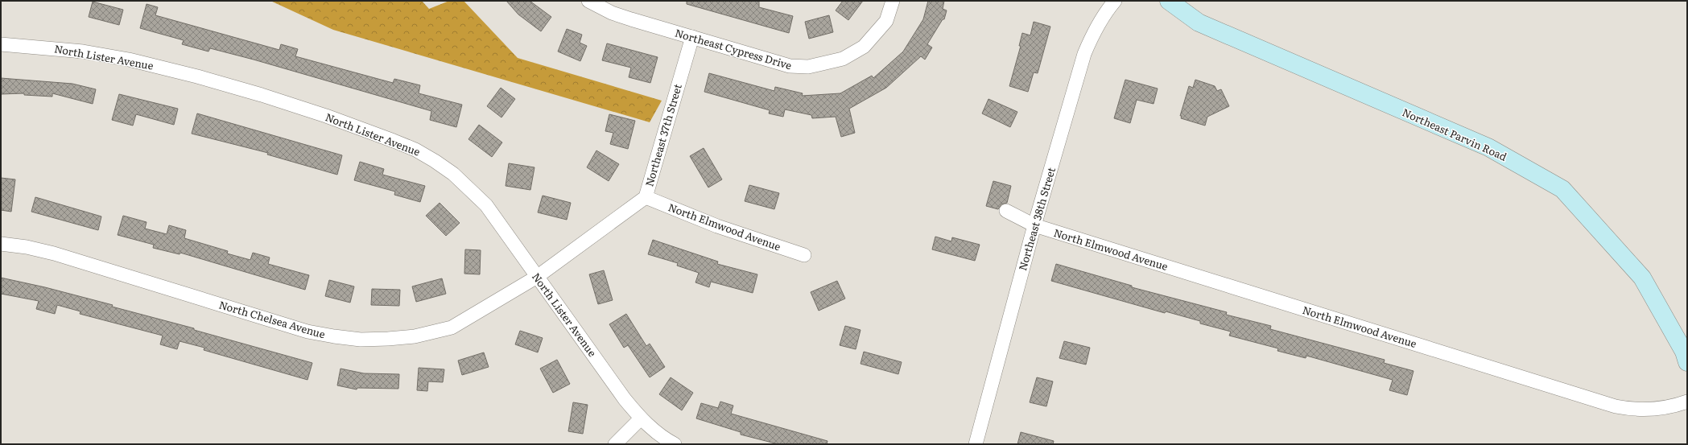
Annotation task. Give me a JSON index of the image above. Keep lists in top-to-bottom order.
{
  "streets": {
    "main road": ["Northeast Parvin Road"],
    "street": [
      "Northeast Cypress Drive",
      "North Lister Avenue",
      "Northeast 37th Street",
      "Northeast 38th Street",
      "North Elmwood Avenue",
      "North Chelsea Avenue"
    ]
  },
  "crossings": [
    ["Northeast Cypress Drive", "Northeast 37th Street"],
    ["North Lister Avenue", "Northeast 37th Street"],
    ["North Lister Avenue", "North Chelsea Avenue"],
    ["Northeast 37th Street", "North Elmwood Avenue"],
    ["Northeast 37th Street", "North Chelsea Avenue"],
    ["Northeast 38th Street", "North Elmwood Avenue"]
  ]
}
